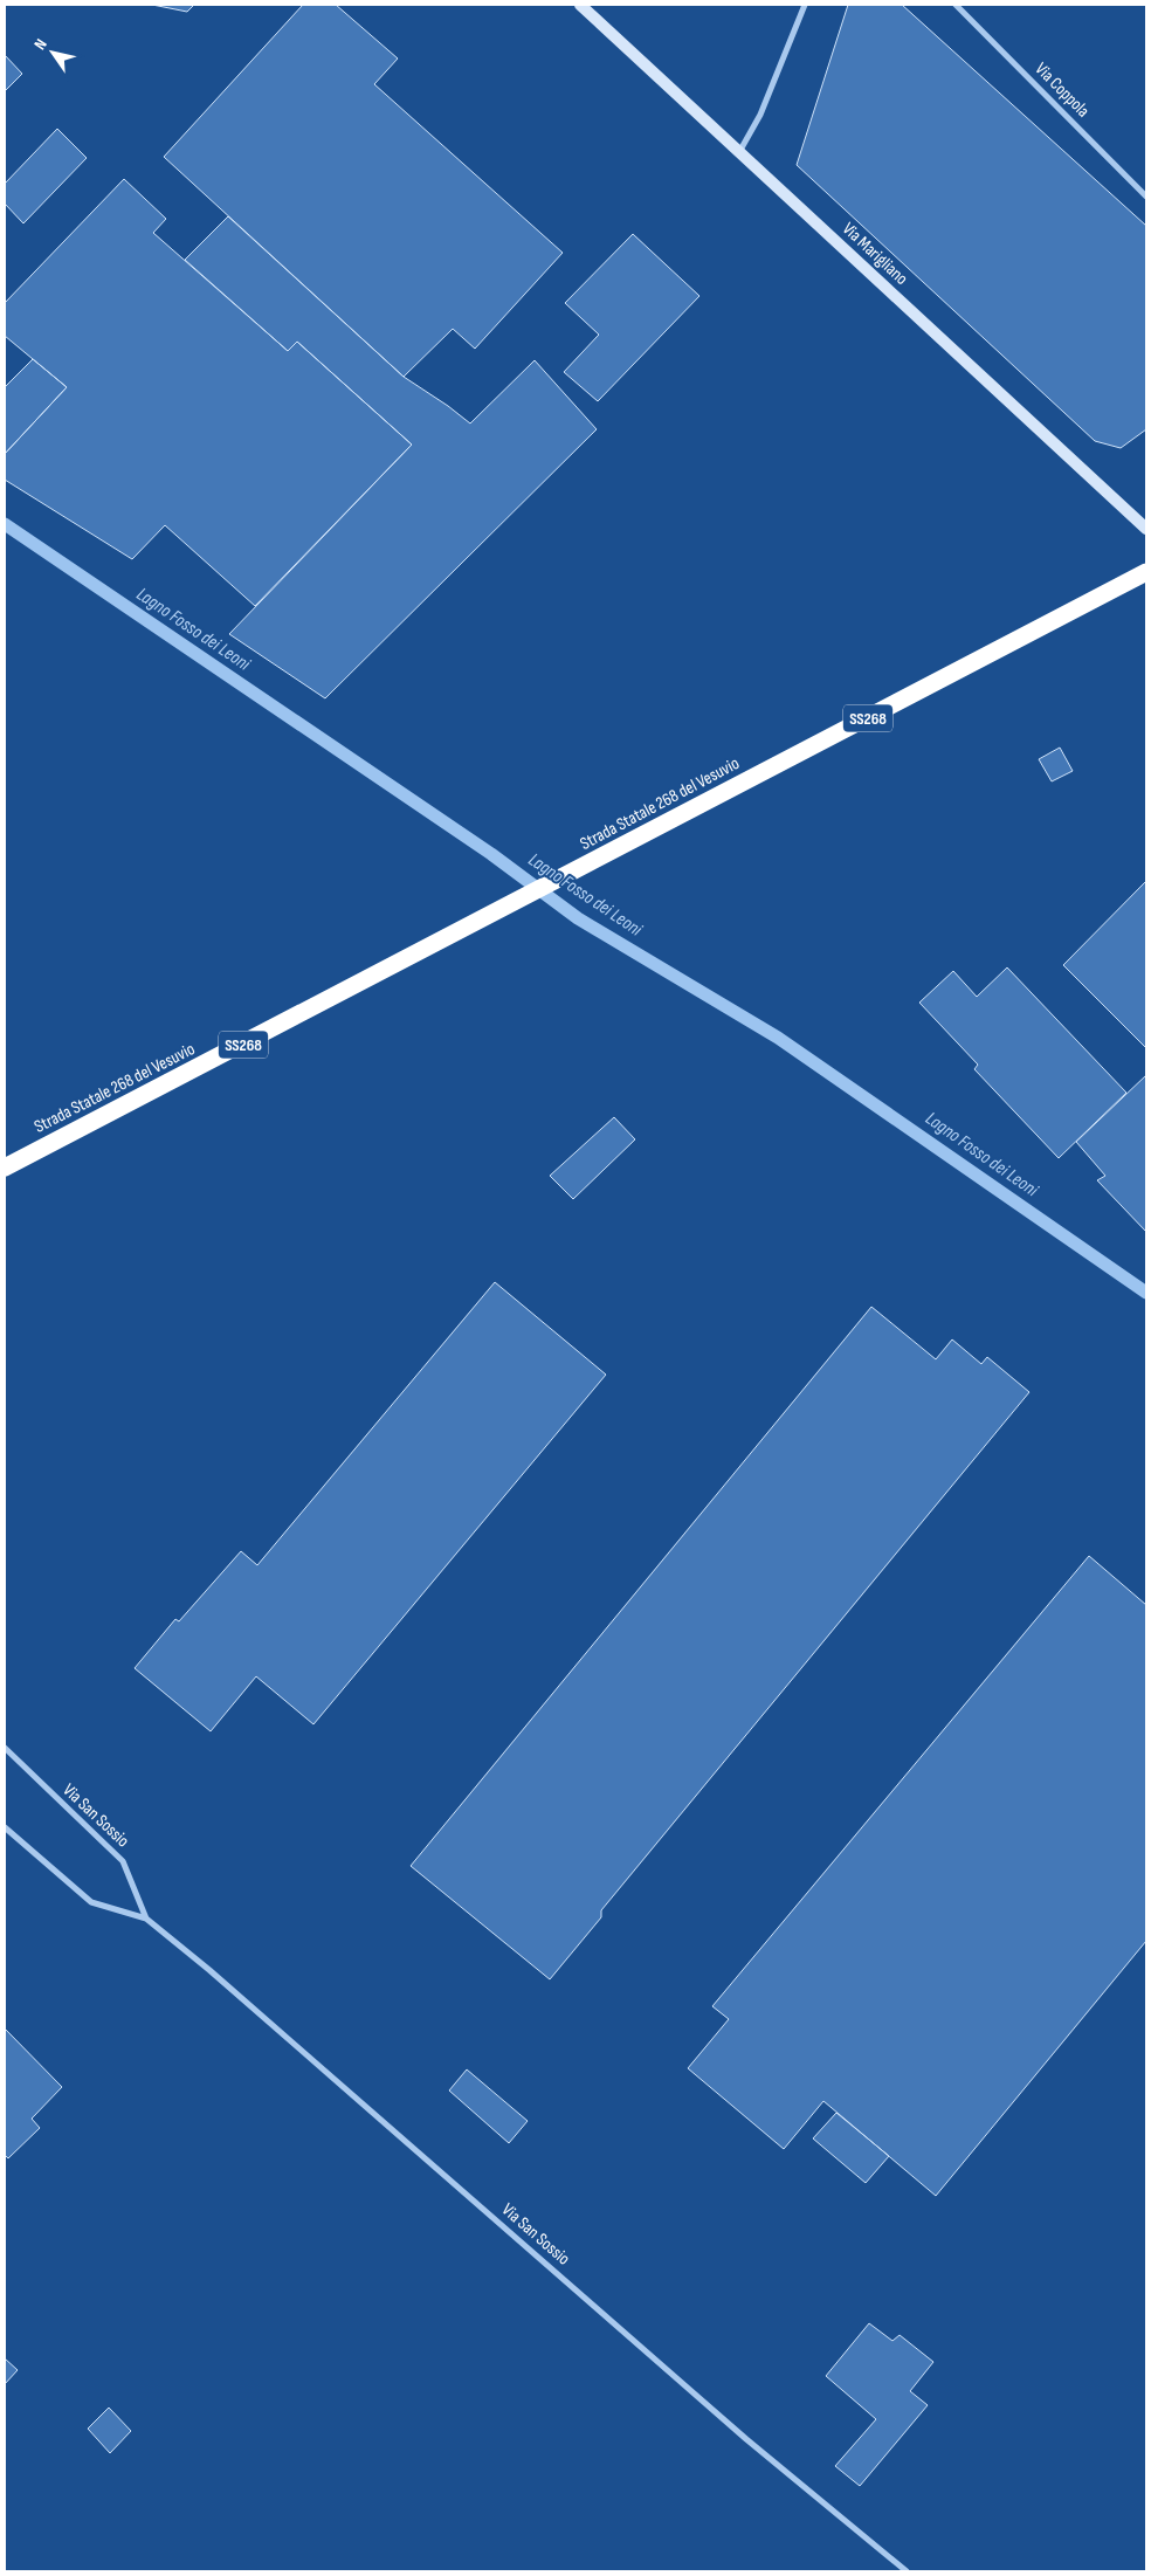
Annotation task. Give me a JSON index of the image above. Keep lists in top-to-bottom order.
{
  "streets": {
    "highway": ["SS268", "Strada Statale 268 del Vesuvio"],
    "street": ["Via Coppola", "Via Marigliano", "Via San Sossio"]
  },
  "water": ["Lagno Fosso dei Leoni"],
  "north": "top left"
}
